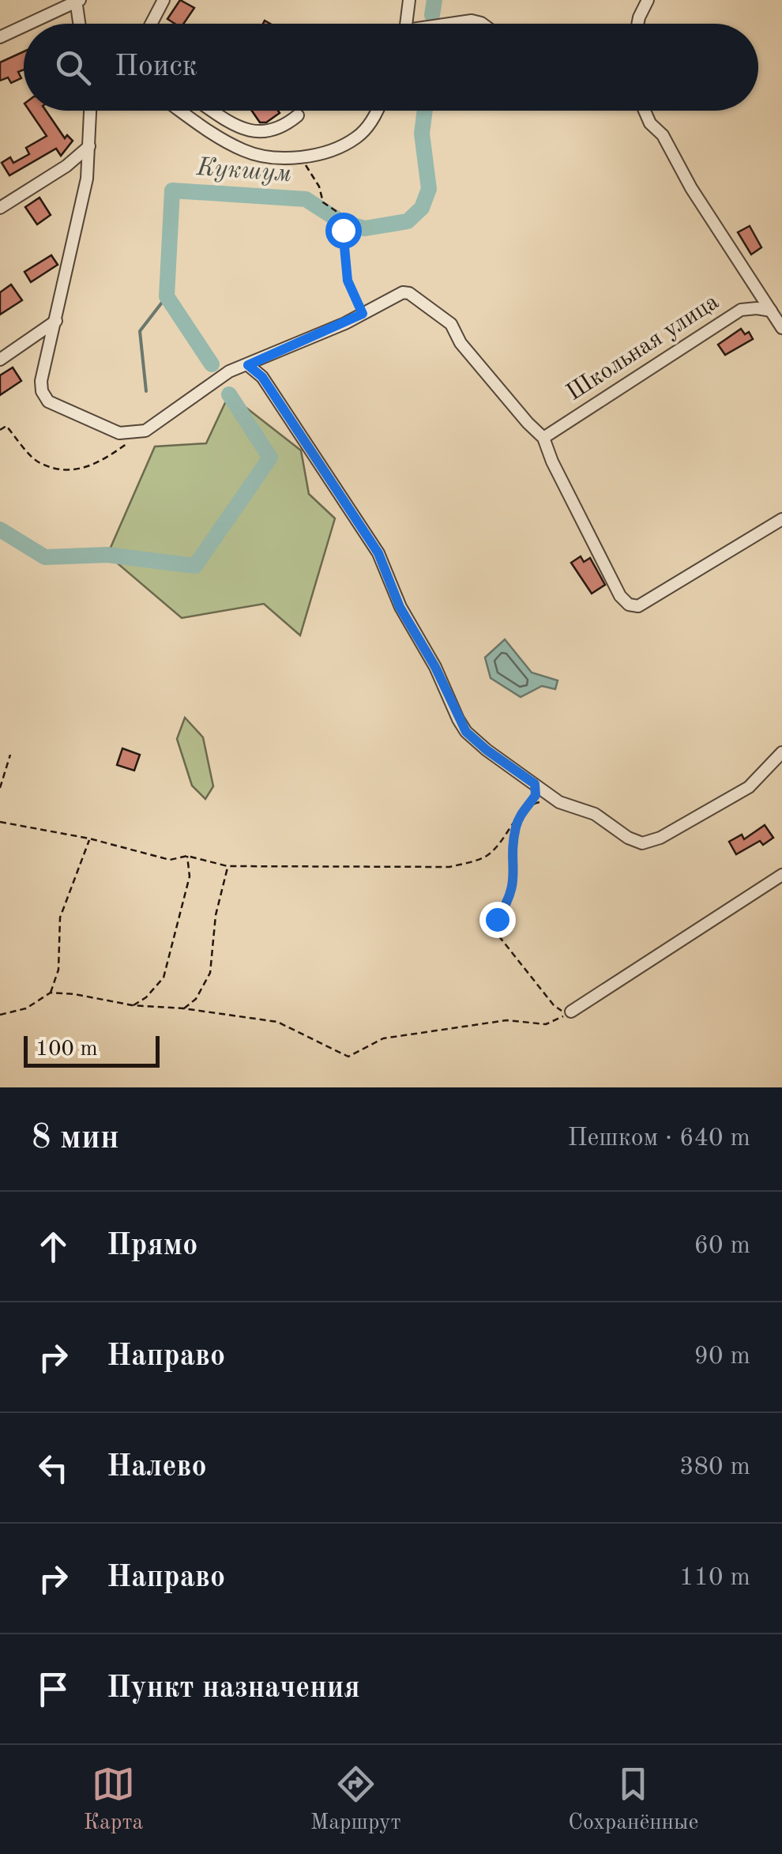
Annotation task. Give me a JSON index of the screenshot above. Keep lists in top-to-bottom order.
{
  "streets": {
    "street": ["Школьная улица"]
  },
  "water": ["Кукшум"],
  "scale_bar": "100 m",
  "page": {
    "search": "Поиск",
    "scale": "100 m",
    "heading": ["8 мин", "Пешком · 640 m"],
    "list": [
      ["Прямо", "60 m"],
      ["Направо", "90 m"],
      ["Налево", "380 m"],
      ["Направо", "110 m"],
      "Пункт назначения"
    ],
    "nav": ["Карта", "Маршрут", "Сохранённые"]
  }
}
